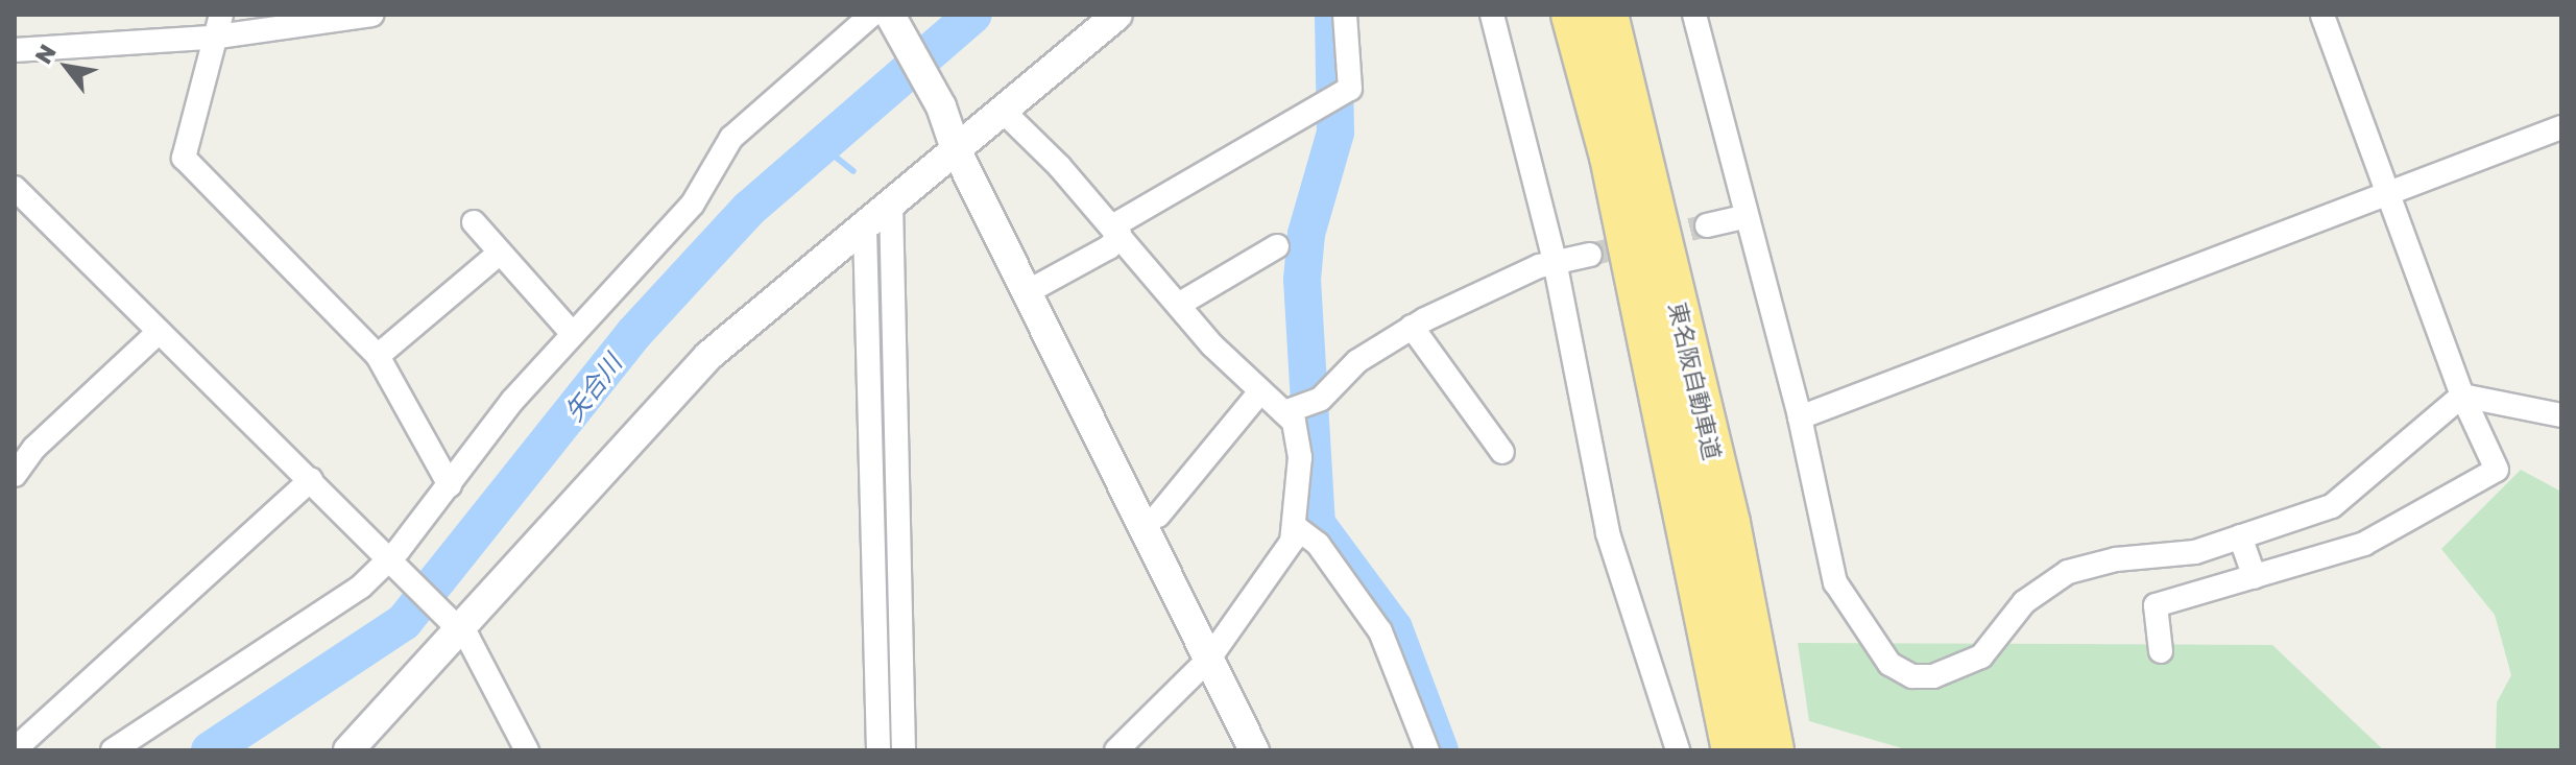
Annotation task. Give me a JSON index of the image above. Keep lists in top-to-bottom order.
{
  "streets": {
    "highway": ["東名阪自動車道"]
  },
  "water": ["矢合川"],
  "north": "top left"
}
